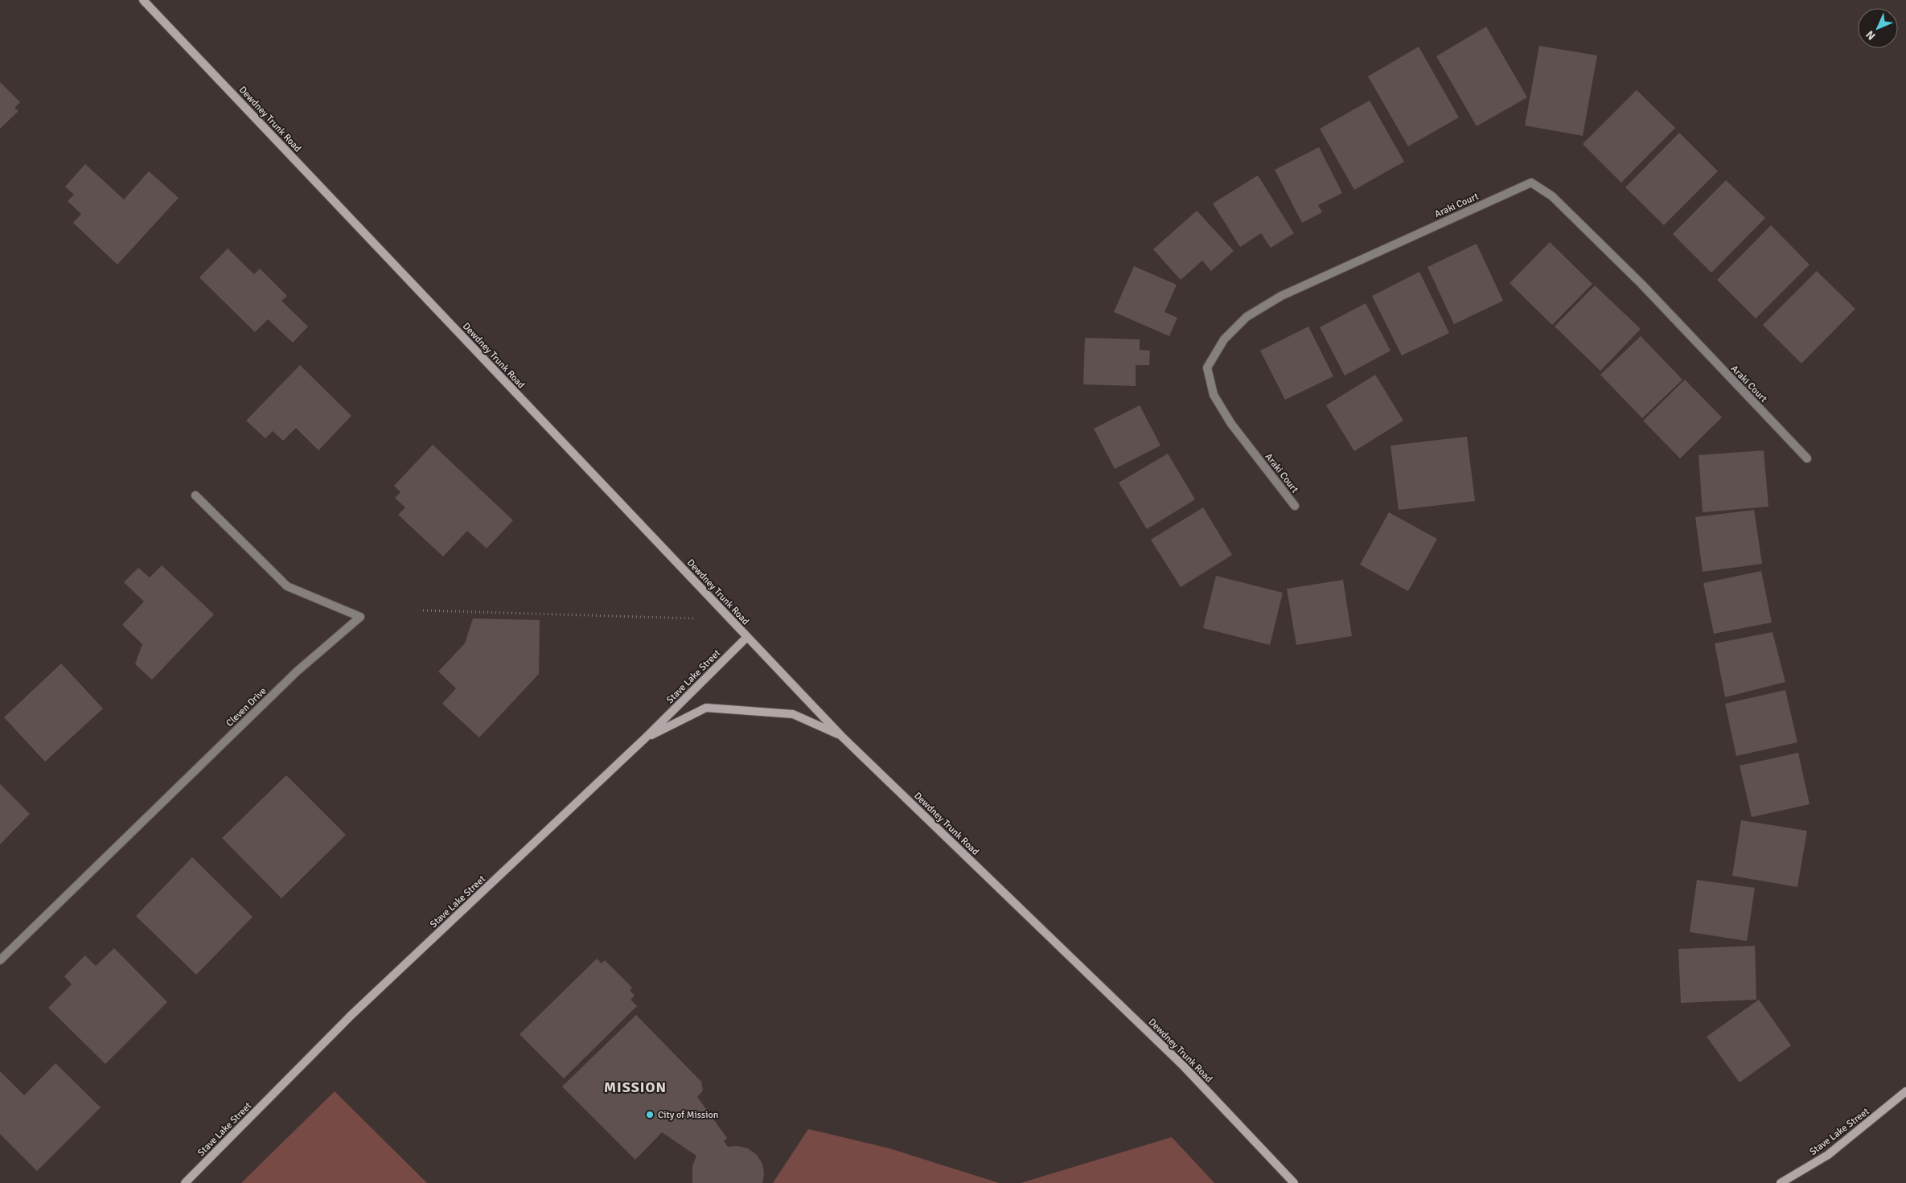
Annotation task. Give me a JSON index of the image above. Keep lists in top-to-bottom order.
{
  "streets": {
    "main road": ["Dewdney Trunk Road", "Stave Lake Street"],
    "street": ["Araki Court", "Cleven Drive"]
  },
  "crossings": [
    ["Dewdney Trunk Road", "Stave Lake Street"]
  ],
  "districts": ["MISSION"],
  "places": ["City of Mission"],
  "north": "bottom left"
}
